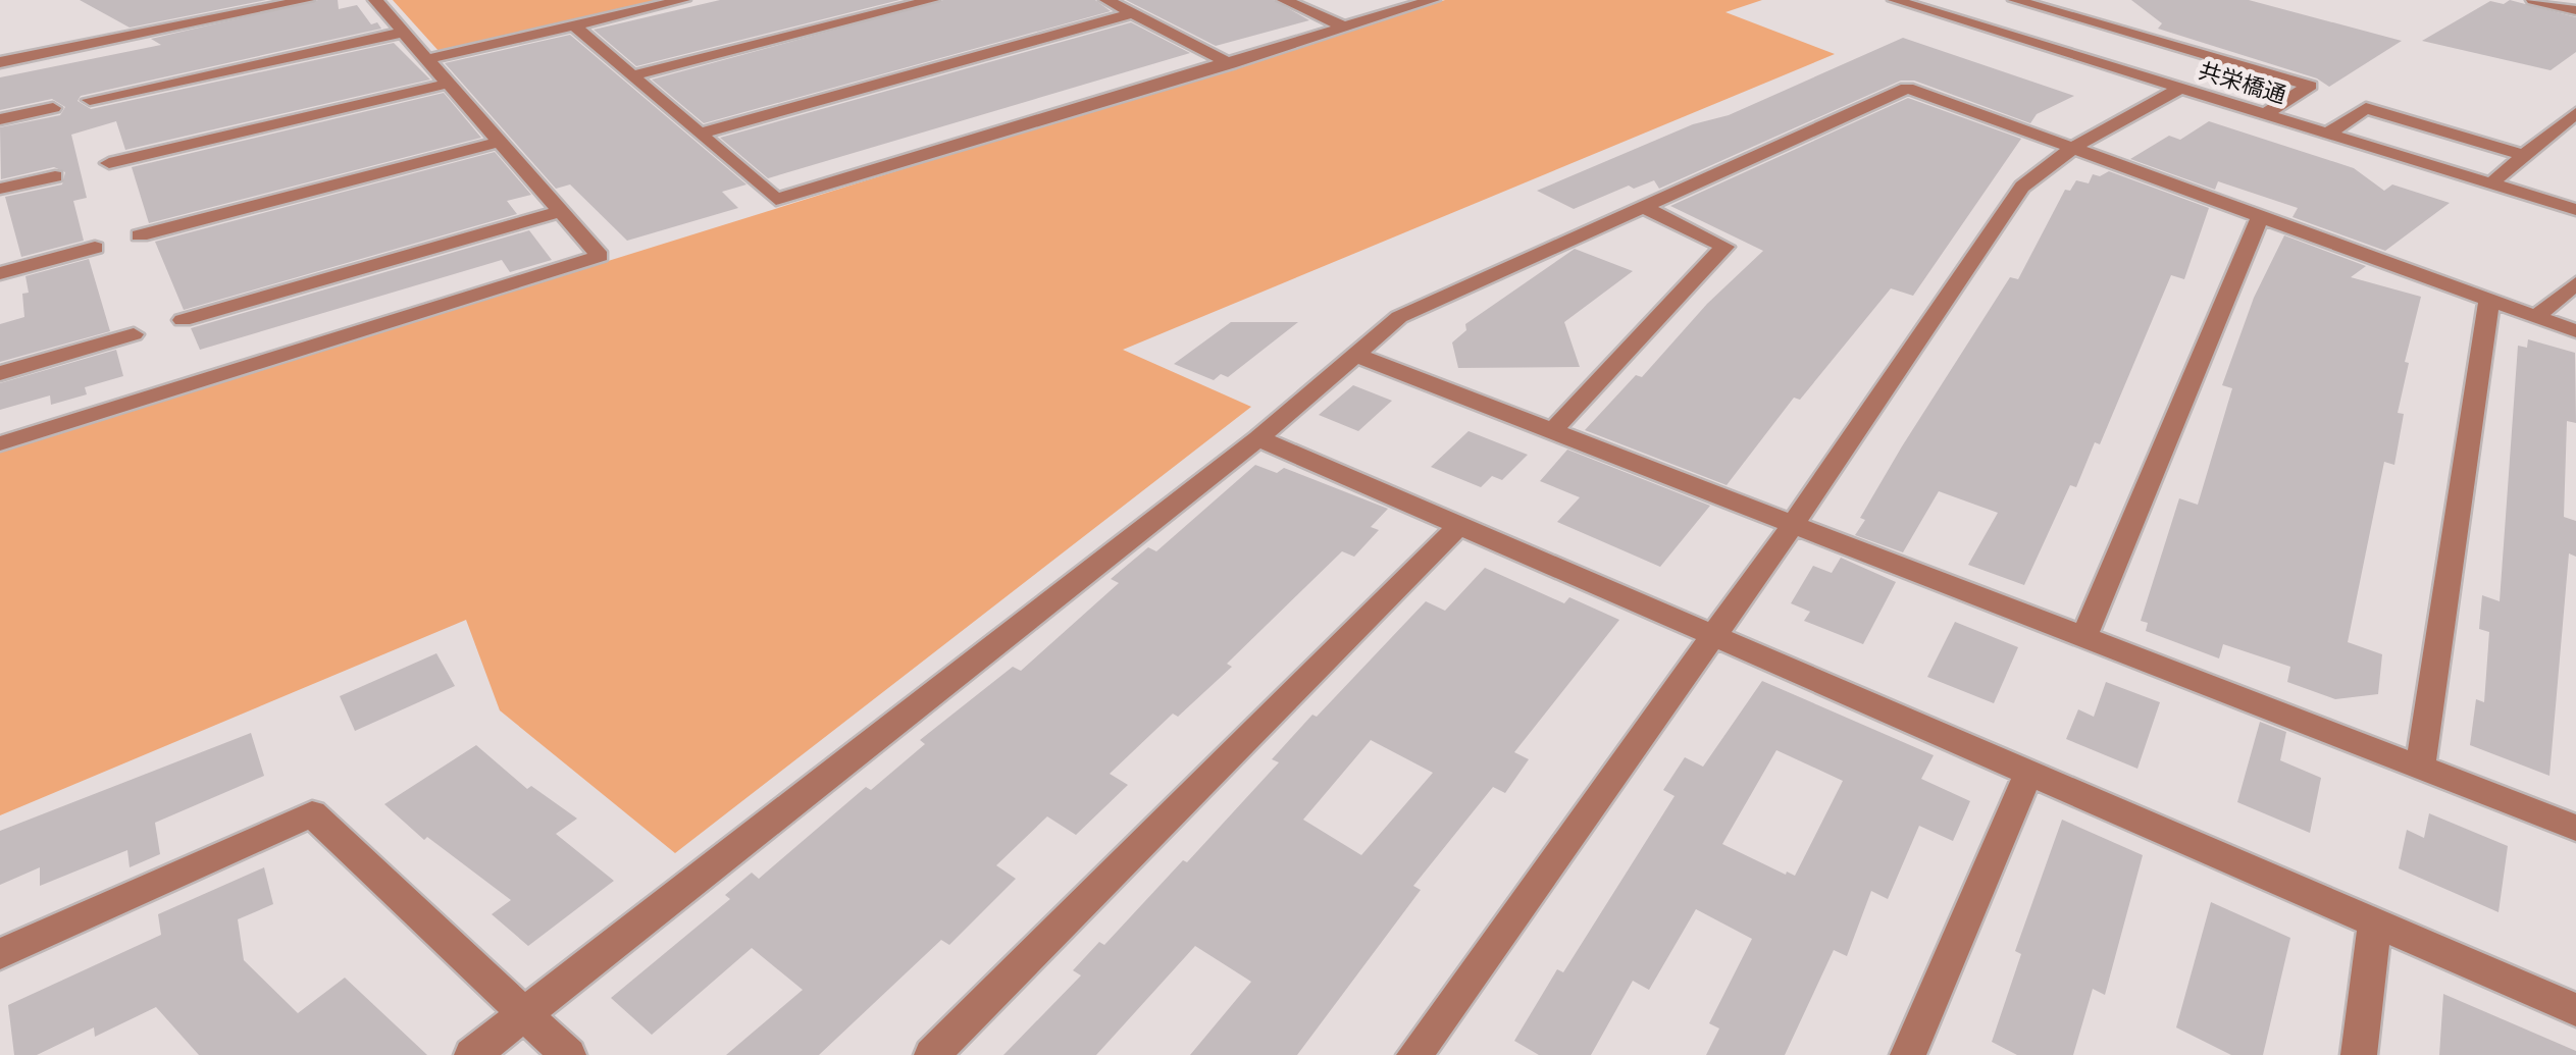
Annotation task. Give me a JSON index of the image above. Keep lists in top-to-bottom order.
{
  "streets": {
    "street": ["共栄橋通"]
  }
}
